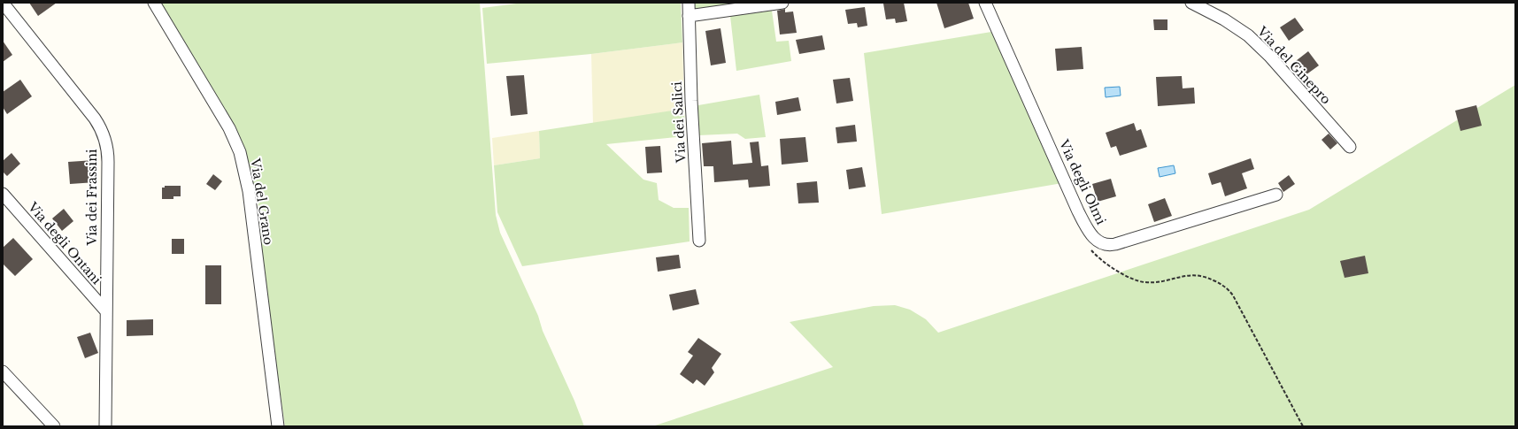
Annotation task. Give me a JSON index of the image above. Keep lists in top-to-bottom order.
{
  "streets": {
    "street": [
      "Via del Ginepro",
      "Via dei Salici",
      "Via degli Olmi",
      "Via dei Frassini",
      "Via del Grano",
      "Via degli Ontani"
    ]
  },
  "crossings": [
    ["Via dei Frassini", "Via degli Ontani"]
  ]
}
